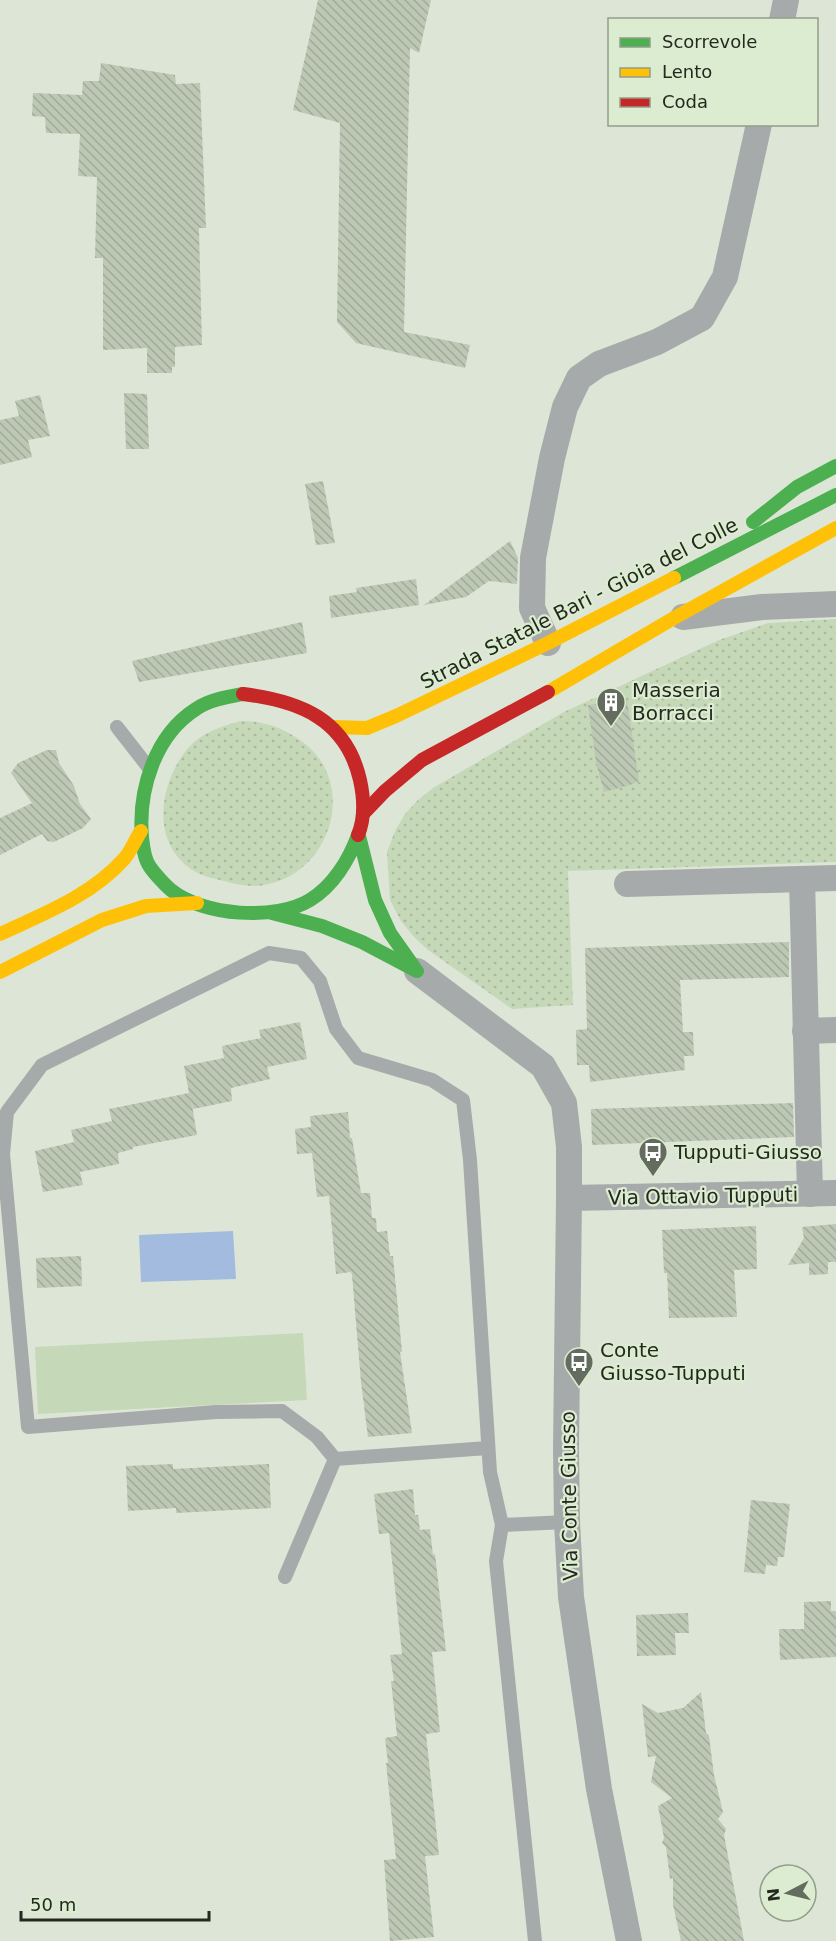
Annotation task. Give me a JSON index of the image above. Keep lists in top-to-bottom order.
{
  "streets": {
    "main road": ["Strada Statale Bari - Gioia del Colle"],
    "street": ["Via Ottavio Tupputi", "Via Conte Giusso"]
  },
  "crossings": [
    ["Via Ottavio Tupputi", "Via Conte Giusso"]
  ],
  "places": {
    "building": ["Masseria Borracci"],
    "bus stop": ["Tupputi-Giusso", "Conte Giusso-Tupputi"]
  },
  "legend": ["Scorrevole", "Lento", "Coda"],
  "scale_bar": "50 m",
  "north": "left"
}
